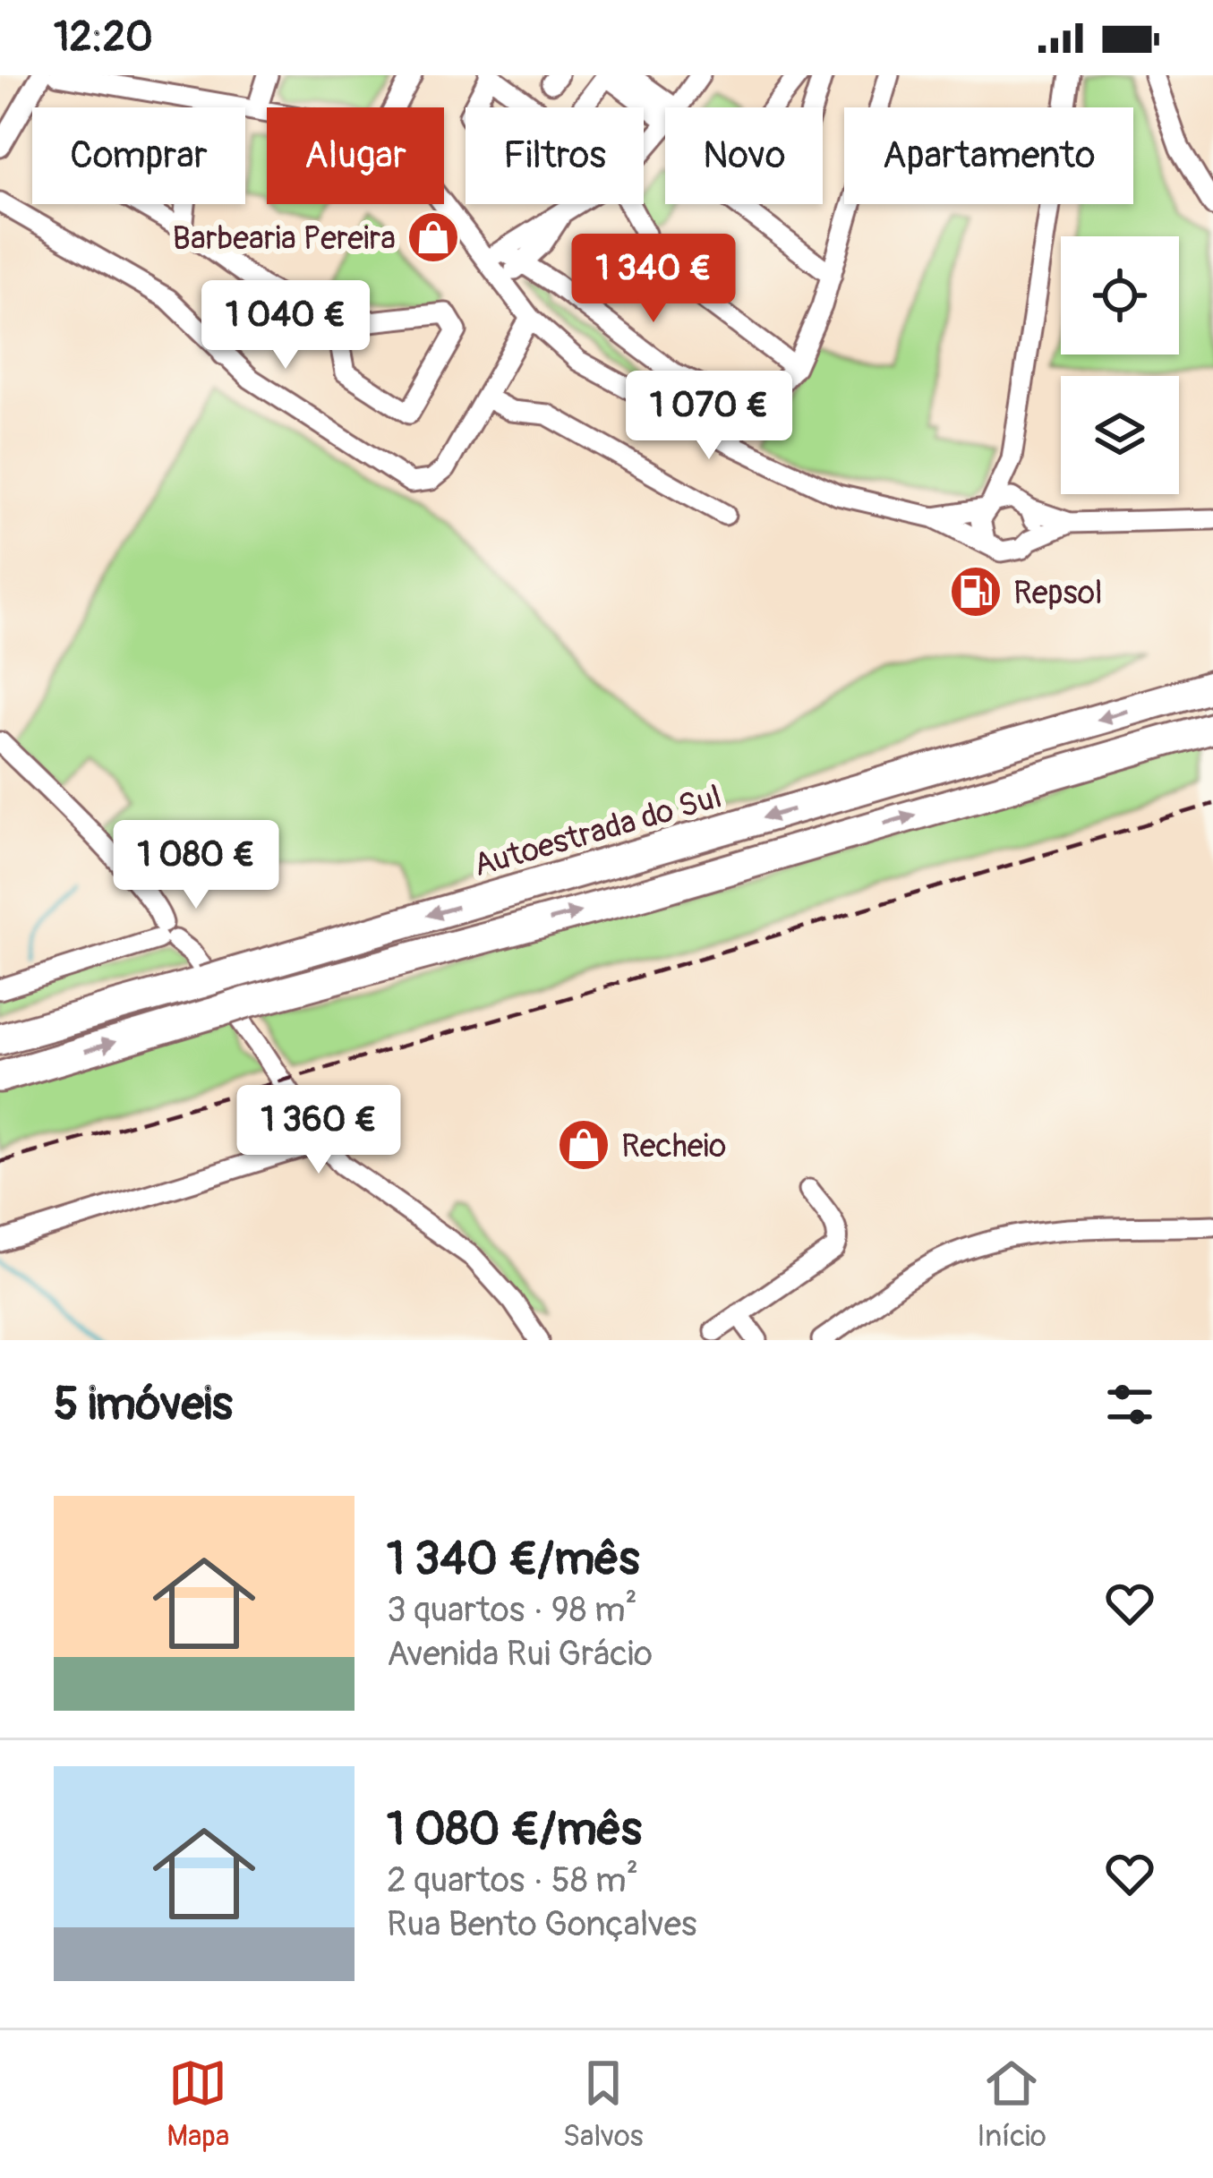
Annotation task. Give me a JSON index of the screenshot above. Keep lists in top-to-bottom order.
{
  "streets": {
    "highway": ["Autoestrada do Sul"]
  },
  "places": {
    "shop": ["Barbearia Pereira", "Recheio"],
    "fuel station": ["Repsol"]
  },
  "page": {
    "status": "12:20",
    "chip": [
      "Comprar",
      "Alugar",
      "Filtros",
      "Novo",
      "Apartamento"
    ],
    "price": [
      "1 340 €",
      "1 040 €",
      "1 070 €",
      "1 080 €",
      "1 360 €"
    ],
    "heading": "5 imóveis",
    "list": [
      {
        "name": "1 340 €/mês",
        "note": "3 quartos · 98 m² · Avenida Rui Grácio"
      },
      {
        "name": "1 080 €/mês",
        "note": "2 quartos · 58 m² · Rua Bento Gonçalves"
      }
    ],
    "tabs": ["Mapa", "Salvos", "Início"]
  }
}
